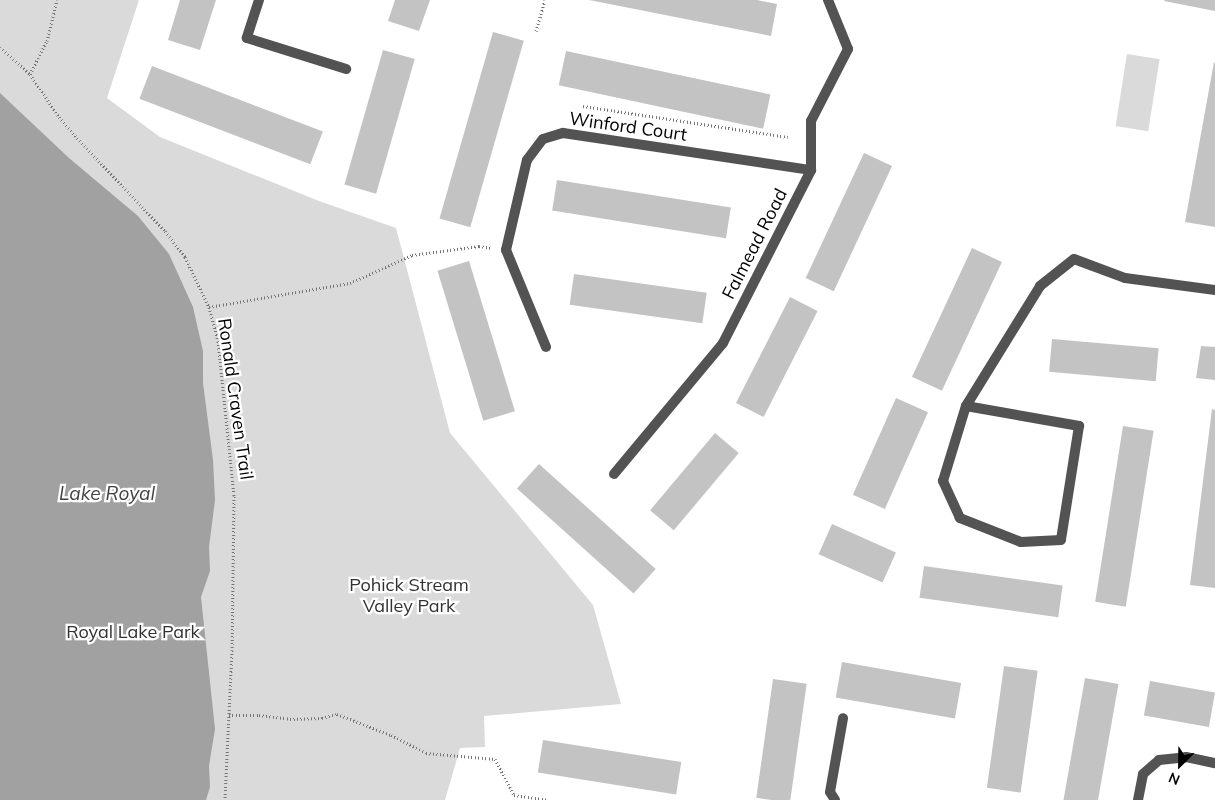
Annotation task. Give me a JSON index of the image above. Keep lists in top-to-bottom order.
{
  "streets": {
    "street": ["Winford Court", "Falmead Road"],
    "path": ["Ronald Craven Trail"]
  },
  "crossings": [
    ["Winford Court", "Falmead Road"]
  ],
  "water": ["Lake Royal"],
  "parks": ["Pohick Stream Valley Park", "Royal Lake Park"],
  "north": "bottom left"
}
